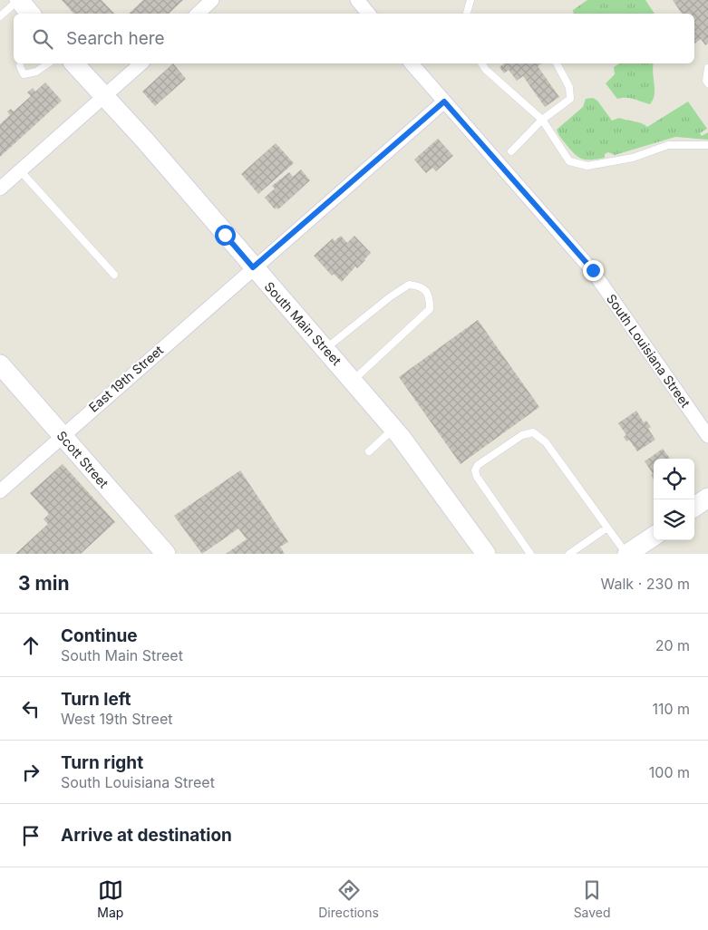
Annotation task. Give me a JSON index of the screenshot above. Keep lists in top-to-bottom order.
{
  "streets": {
    "main road": ["South Main Street", "Scott Street"],
    "street": ["South Louisiana Street", "East 19th Street"]
  },
  "crossings": [
    ["South Main Street", "East 19th Street"],
    ["South Louisiana Street", "East 19th Street"],
    ["East 19th Street", "Scott Street"]
  ],
  "page": {
    "search": "Search here",
    "heading": ["3 min", "Walk · 230 m"],
    "list": [
      ["Continue", "South Main Street", "20 m"],
      ["Turn left", "West 19th Street", "110 m"],
      ["Turn right", "South Louisiana Street", "100 m"],
      "Arrive at destination"
    ],
    "nav": ["Map", "Directions", "Saved"]
  }
}
